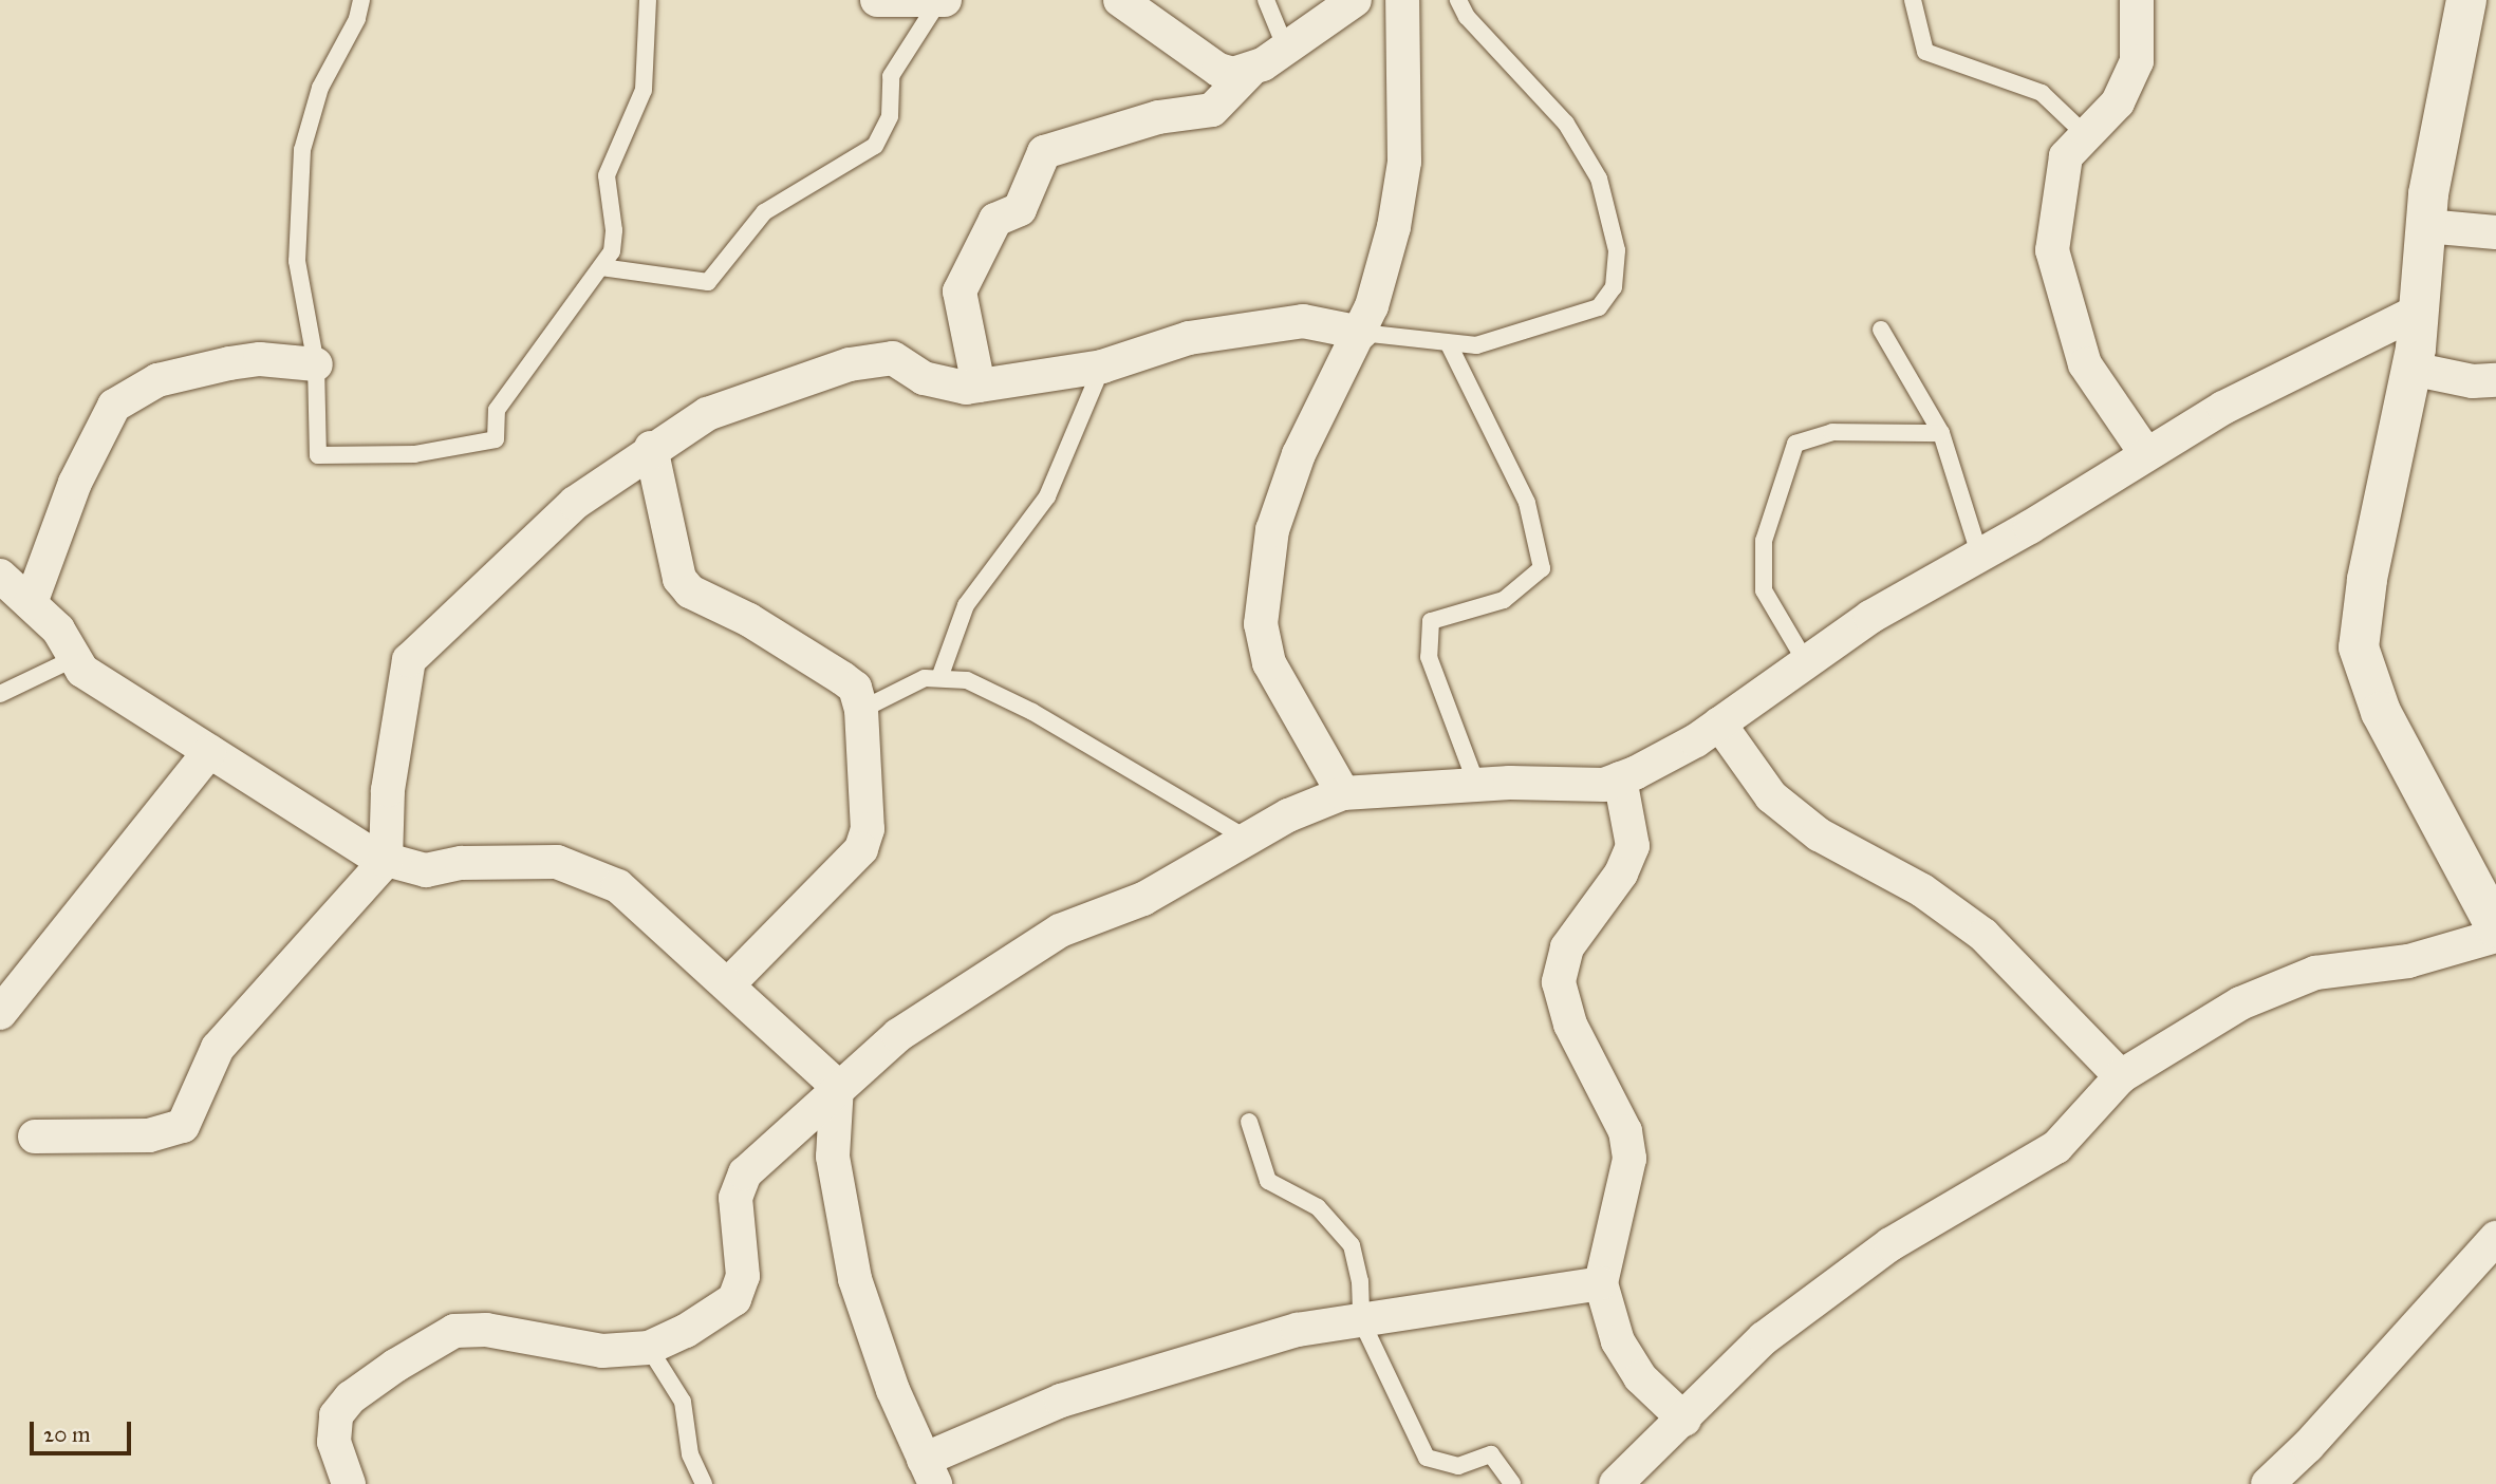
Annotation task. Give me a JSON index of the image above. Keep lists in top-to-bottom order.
{
  "scale_bar": "20 m"
}
